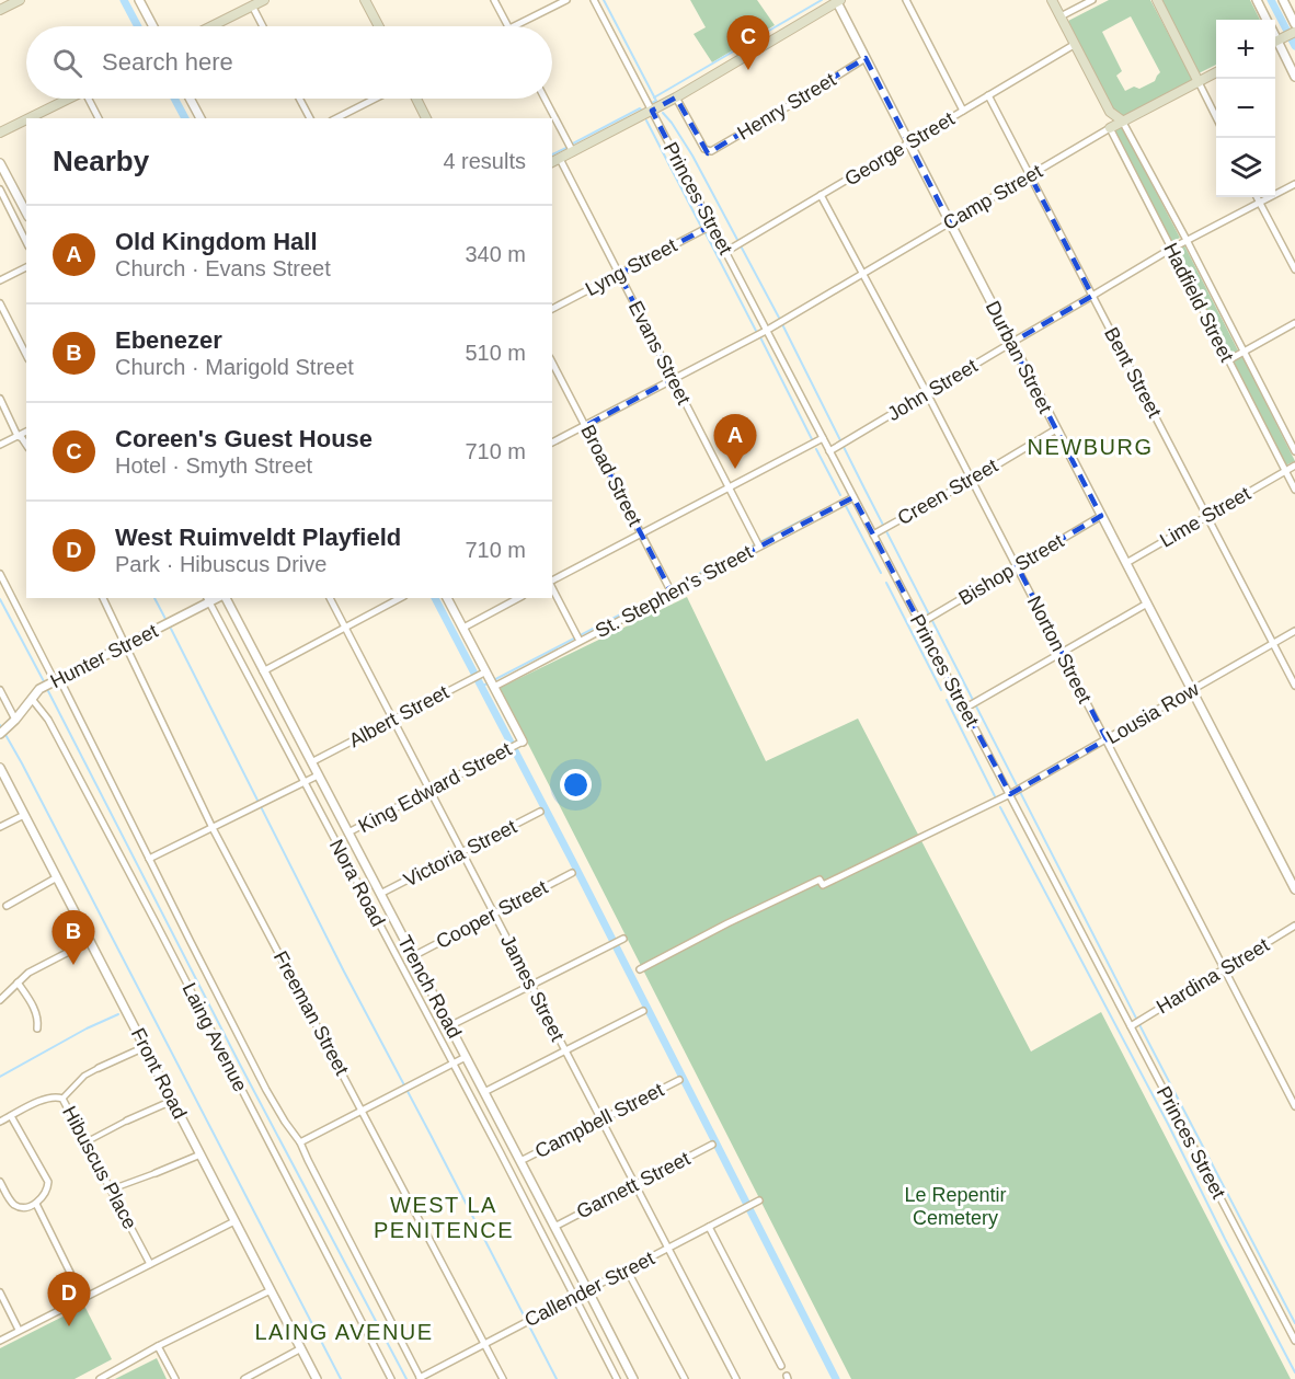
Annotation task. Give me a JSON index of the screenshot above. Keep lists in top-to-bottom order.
{
  "streets": {
    "main road": ["Camp Street", "Hadfield Street"],
    "street": [
      "Henry Street",
      "George Street",
      "Princes Street",
      "Lyng Street",
      "Evans Street",
      "Durban Street",
      "Bent Street",
      "John Street",
      "Broad Street",
      "Creen Street",
      "Lime Street",
      "Bishop Street",
      "St. Stephen's Street",
      "Norton Street",
      "Hunter Street",
      "Lousia Row",
      "Albert Street",
      "King Edward Street",
      "Victoria Street",
      "Nora Road",
      "Cooper Street",
      "Hardina Street",
      "Trench Road",
      "James Street",
      "Freeman Street",
      "Laing Avenue",
      "Front Road",
      "Campbell Street",
      "Hibuscus Place",
      "Garnett Street",
      "Callender Street"
    ]
  },
  "crossings": [
    ["Henry Street", "Durban Street"],
    ["George Street", "Princes Street"],
    ["George Street", "Hadfield Street"],
    ["George Street", "Durban Street"],
    ["George Street", "Bent Street"],
    ["George Street", "Norton Street"],
    ["Camp Street", "Princes Street"],
    ["Camp Street", "Hadfield Street"],
    ["Camp Street", "Evans Street"],
    ["Camp Street", "Durban Street"],
    ["Camp Street", "Bent Street"],
    ["Camp Street", "Broad Street"],
    ["Camp Street", "Norton Street"],
    ["Princes Street", "Lyng Street"],
    ["Princes Street", "John Street"],
    ["Princes Street", "Creen Street"],
    ["Princes Street", "Bishop Street"],
    ["Princes Street", "St. Stephen's Street"],
    ["Princes Street", "Lousia Row"],
    ["Princes Street", "Hardina Street"],
    ["Lyng Street", "Evans Street"],
    ["Hadfield Street", "John Street"],
    ["Hadfield Street", "Lime Street"],
    ["Evans Street", "St. Stephen's Street"],
    ["Durban Street", "John Street"],
    ["Durban Street", "Creen Street"],
    ["Durban Street", "Lime Street"],
    ["Durban Street", "Bishop Street"],
    ["Durban Street", "Lousia Row"],
    ["Bent Street", "John Street"],
    ["Bent Street", "Lime Street"],
    ["Bent Street", "Lousia Row"],
    ["John Street", "Norton Street"],
    ["Broad Street", "St. Stephen's Street"],
    ["Creen Street", "Norton Street"],
    ["Bishop Street", "Norton Street"],
    ["Norton Street", "Lousia Row"],
    ["Norton Street", "Hardina Street"],
    ["Hunter Street", "Nora Road"],
    ["Hunter Street", "Freeman Street"],
    ["Hunter Street", "Laing Avenue"],
    ["Albert Street", "Trench Road"],
    ["Albert Street", "James Street"],
    ["King Edward Street", "Trench Road"],
    ["King Edward Street", "James Street"],
    ["Victoria Street", "Trench Road"],
    ["Victoria Street", "James Street"],
    ["Nora Road", "Callender Street"],
    ["Cooper Street", "Trench Road"],
    ["Cooper Street", "James Street"],
    ["Trench Road", "Campbell Street"],
    ["Trench Road", "Garnett Street"],
    ["Trench Road", "Callender Street"],
    ["James Street", "Campbell Street"],
    ["James Street", "Garnett Street"],
    ["James Street", "Callender Street"],
    ["Freeman Street", "Callender Street"]
  ],
  "districts": ["NEWBURG", "WEST LA PENITENCE", "LAING AVENUE"],
  "parks": ["Le Repentir Cemetery"],
  "page": {
    "pins": [
      "C",
      "A",
      "B",
      "D"
    ],
    "map_buttons": ["+", "−"],
    "search": "Search here",
    "heading": ["Nearby", "4 results"],
    "list": [
      {
        "mark": "A",
        "name": "Old Kingdom Hall",
        "note": "Church · Evans Street",
        "value": "340 m"
      },
      {
        "mark": "B",
        "name": "Ebenezer",
        "note": "Church · Marigold Street",
        "value": "510 m"
      },
      {
        "mark": "C",
        "name": "Coreen's Guest House",
        "note": "Hotel · Smyth Street",
        "value": "710 m"
      },
      {
        "mark": "D",
        "name": "West Ruimveldt Playfield",
        "note": "Park · Hibuscus Drive",
        "value": "710 m"
      }
    ]
  }
}
